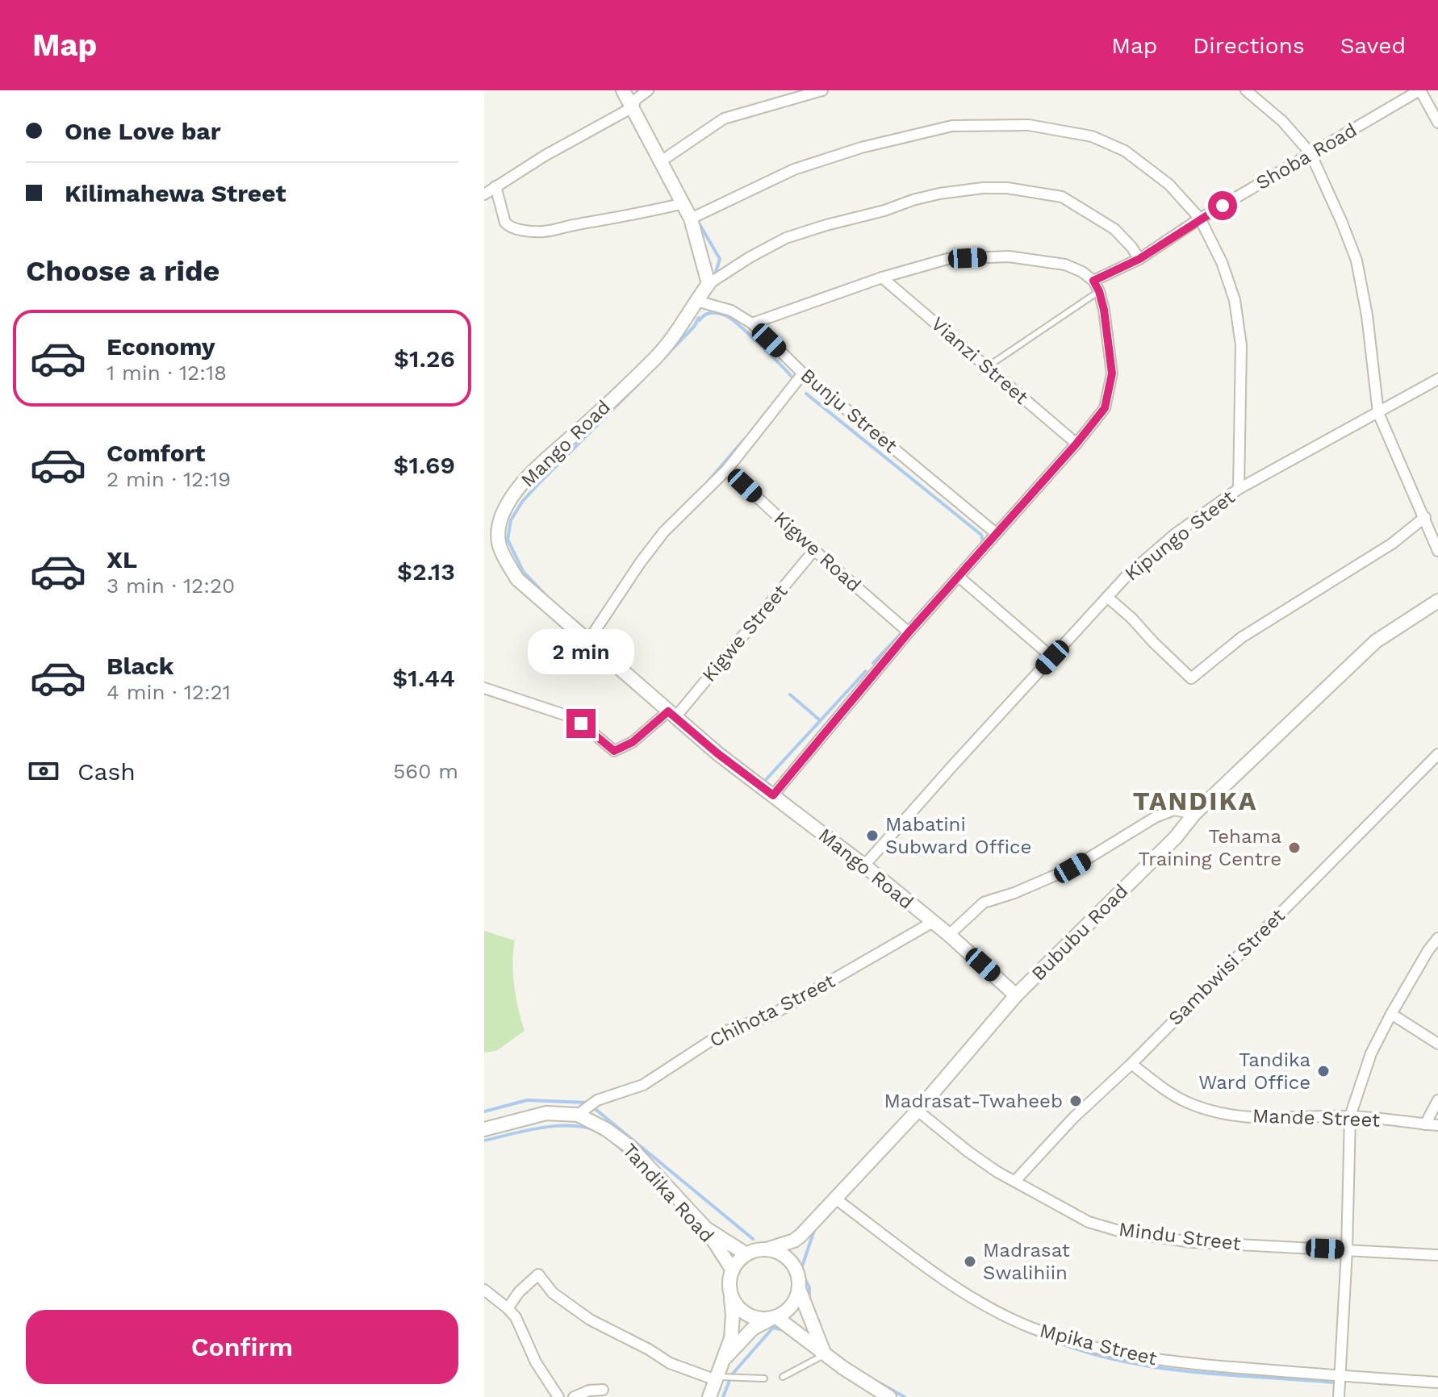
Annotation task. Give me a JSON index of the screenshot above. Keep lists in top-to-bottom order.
{
  "streets": {
    "street": [
      "Shoba Road",
      "Vianzi Street",
      "Bunju Street",
      "Mango Road",
      "Kipungo Steet",
      "Kigwe Road",
      "Kigwe Street",
      "Bububu Road",
      "Sambwisi Street",
      "Chihota Street",
      "Mande Street",
      "Tandika Road",
      "Mindu Street",
      "Mpika Street"
    ]
  },
  "crossings": [
    ["Bunju Street", "Mango Road"],
    ["Mango Road", "Kipungo Steet"],
    ["Mango Road", "Kigwe Street"],
    ["Mango Road", "Bububu Road"],
    ["Mango Road", "Chihota Street"],
    ["Kigwe Road", "Kigwe Street"],
    ["Bububu Road", "Mindu Street"],
    ["Bububu Road", "Mpika Street"],
    ["Sambwisi Street", "Mande Street"],
    ["Sambwisi Street", "Mindu Street"],
    ["Chihota Street", "Tandika Road"]
  ],
  "districts": ["TANDIKA"],
  "places": [
    "Mabatini Subward Office",
    "Tehama Training Centre",
    "Tandika Ward Office",
    "Madrasat-Twaheeb",
    "Madrasat Swalihiin"
  ],
  "page": {
    "header": "Map",
    "nav": ["Map", "Directions", "Saved"],
    "banner": ["One Love bar", "Kilimahewa Street"],
    "heading": "Choose a ride",
    "list": [
      {
        "name": "Economy",
        "note": "1 min · 12:18",
        "value": "$1.26"
      },
      {
        "name": "Comfort",
        "note": "2 min · 12:19",
        "value": "$1.69"
      },
      {
        "name": "XL",
        "note": "3 min · 12:20",
        "value": "$2.13"
      },
      {
        "name": "Black",
        "note": "4 min · 12:21",
        "value": "$1.44"
      }
    ],
    "bubble": "2 min",
    "pay": ["Cash", "560 m"],
    "buttons": "Confirm"
  }
}
